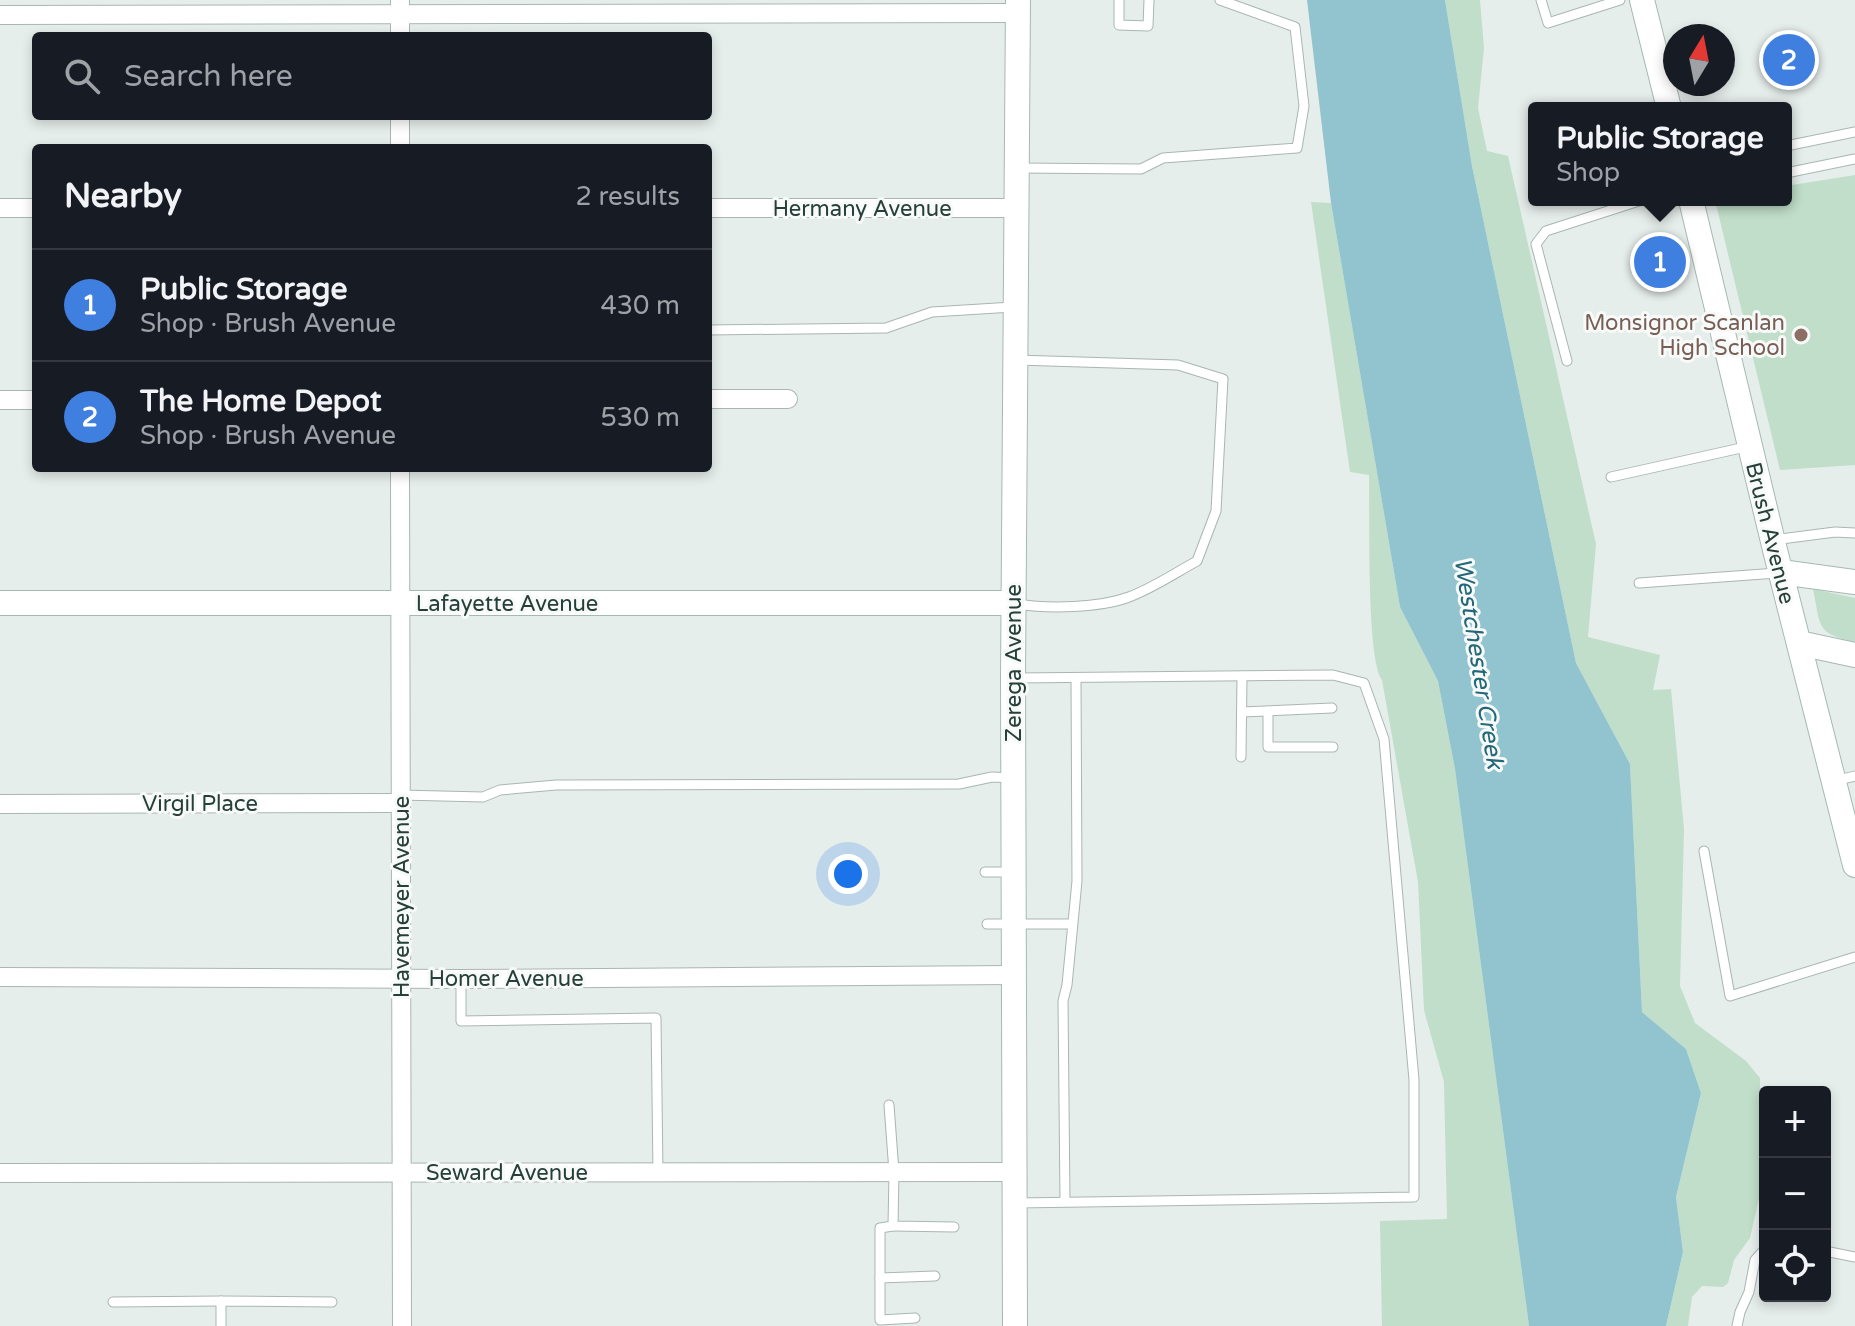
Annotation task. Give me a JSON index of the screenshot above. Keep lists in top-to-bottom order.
{
  "streets": {
    "street": [
      "Hermany Avenue",
      "Brush Avenue",
      "Lafayette Avenue",
      "Zerega Avenue",
      "Virgil Place",
      "Havemeyer Avenue",
      "Homer Avenue",
      "Seward Avenue"
    ]
  },
  "crossings": [
    ["Hermany Avenue", "Zerega Avenue"],
    ["Lafayette Avenue", "Zerega Avenue"],
    ["Lafayette Avenue", "Havemeyer Avenue"],
    ["Zerega Avenue", "Homer Avenue"],
    ["Zerega Avenue", "Seward Avenue"],
    ["Virgil Place", "Havemeyer Avenue"],
    ["Havemeyer Avenue", "Homer Avenue"],
    ["Havemeyer Avenue", "Seward Avenue"]
  ],
  "water": ["Westchester Creek"],
  "places": ["Monsignor Scanlan High School"],
  "north": "top",
  "page": {
    "pins": ["2", "1"],
    "search": "Search here",
    "popup": ["Public Storage", "Shop"],
    "heading": ["Nearby", "2 results"],
    "list": [
      {
        "mark": "1",
        "name": "Public Storage",
        "note": "Shop · Brush Avenue",
        "value": "430 m"
      },
      {
        "mark": "2",
        "name": "The Home Depot",
        "note": "Shop · Brush Avenue",
        "value": "530 m"
      }
    ],
    "map_buttons": ["+", "−"]
  }
}
